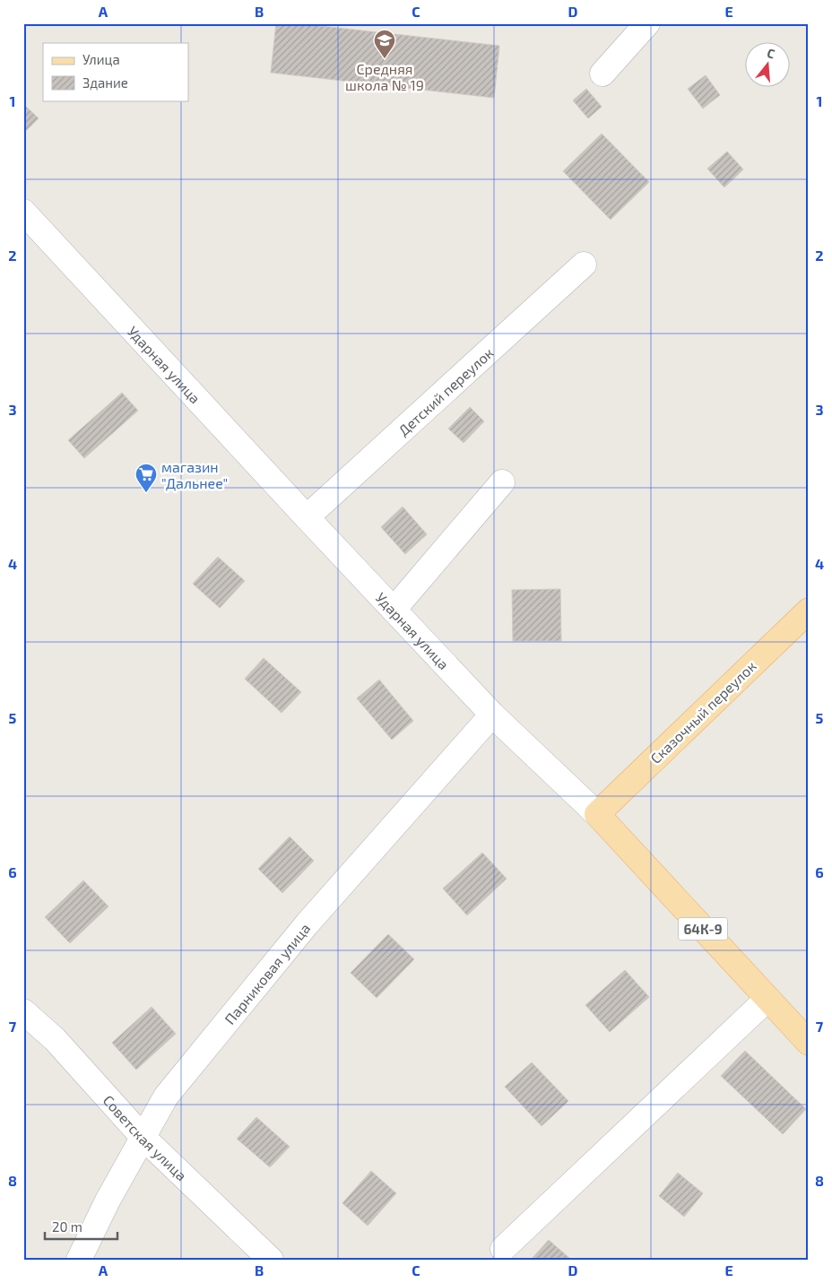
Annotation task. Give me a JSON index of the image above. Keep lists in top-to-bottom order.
{
  "streets": {
    "main road": ["Ударная улица", "Сказочный переулок", "64К-9"],
    "street": ["Детский переулок", "Парниковая улица", "Советская улица"]
  },
  "crossings": [
    ["Ударная улица", "Детский переулок"],
    ["Ударная улица", "Сказочный переулок"],
    ["Ударная улица", "Парниковая улица"],
    ["Парниковая улица", "Советская улица"]
  ],
  "places": {
    "school or university": ["Средняя школа № 19"],
    "supermarket": ["магазин \"Дальнее\""]
  },
  "legend": ["Улица", "Здание"],
  "scale_bar": "20 m",
  "north": "top",
  "grid": {
    "columns": [
      "A",
      "B",
      "C",
      "D",
      "E"
    ],
    "rows": [
      "1",
      "2",
      "3",
      "4",
      "5",
      "6",
      "7",
      "8"
    ]
  }
}
